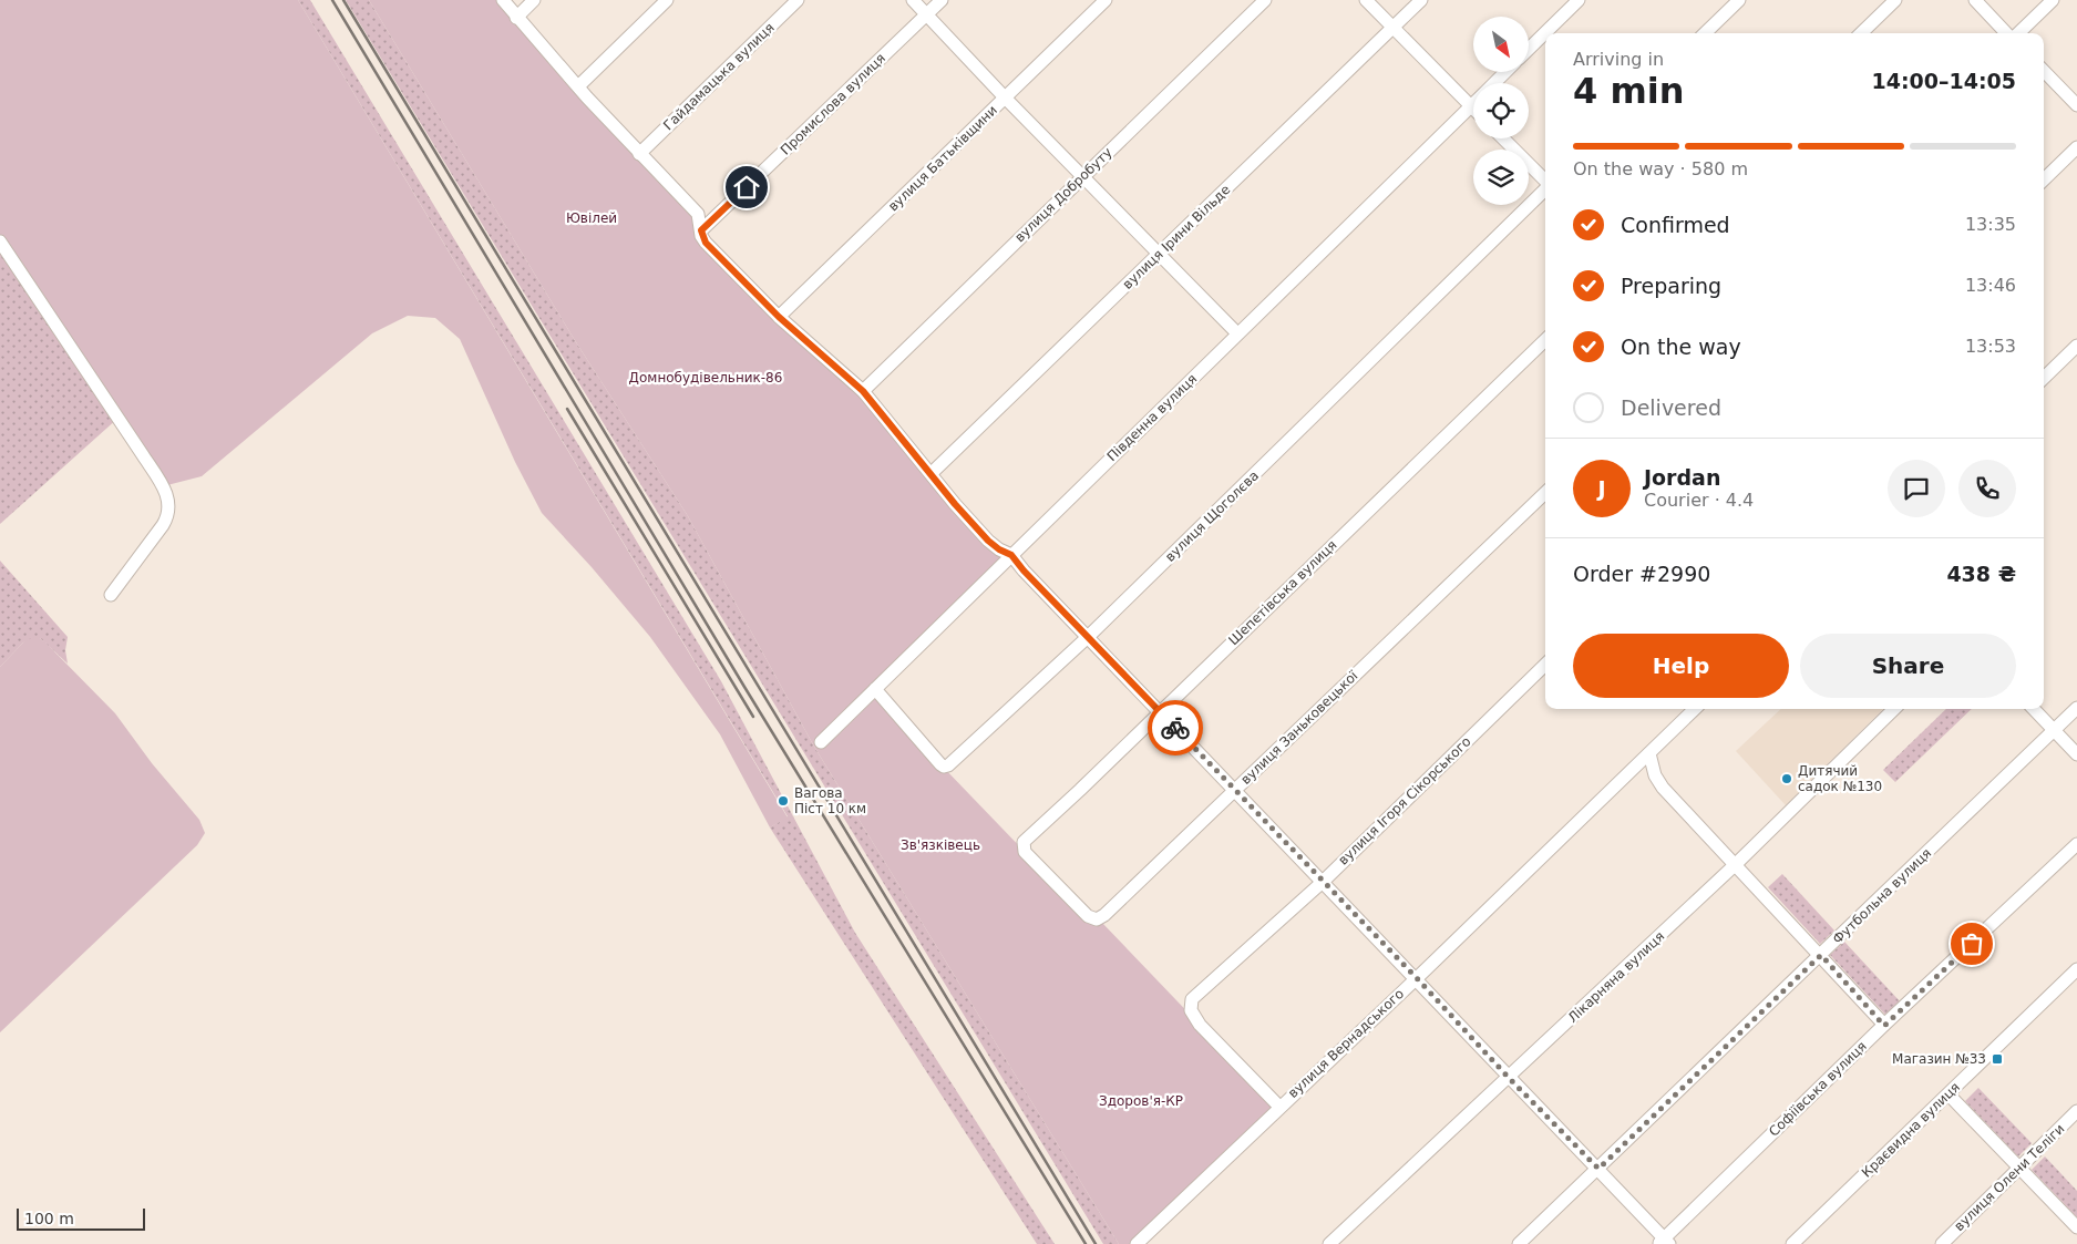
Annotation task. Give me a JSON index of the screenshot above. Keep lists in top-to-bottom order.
{
  "streets": {
    "street": [
      "Гайдамацька вулиця",
      "Промислова вулиця",
      "вулиця Батьківщини",
      "вулиця Добробуту",
      "вулиця Ірини Вільде",
      "Південна вулиця",
      "вулиця Щоголєва",
      "Шепетівська вулиця",
      "вулиця Заньковецької",
      "вулиця Ігоря Сікорського",
      "Футбольна вулиця",
      "Лікарняна вулиця",
      "вулиця Вернадського",
      "Софіївська вулиця",
      "Краєвидна вулиця",
      "вулиця Олени Теліги"
    ]
  },
  "crossings": [
    ["Південна вулиця", "вулиця Щоголєва"],
    ["Шепетівська вулиця", "вулиця Заньковецької"],
    ["вулиця Ігоря Сікорського", "вулиця Вернадського"]
  ],
  "parks": [
    "Ювілей",
    "Домнобудівельник-86",
    "Зв'язківець",
    "Здоров'я-КР"
  ],
  "places": {
    "other": ["Дитячий садок №130", "Вагова Піст 10 км"],
    "transit": ["Магазин №33"]
  },
  "scale_bar": "100 m",
  "north": "bottom right",
  "page": {
    "heading": ["4 min", "Arriving in", "14:00–14:05"],
    "panel": [
      "Jordan",
      "Courier · 4.4",
      "Order #2990",
      "438 ₴"
    ],
    "bar": "On the way · 580 m",
    "list": [
      ["Confirmed", "13:35"],
      ["Preparing", "13:46"],
      ["On the way", "13:53"],
      "Delivered"
    ],
    "round": "J",
    "buttons": ["Help", "Share"],
    "scale": "100 m"
  }
}
